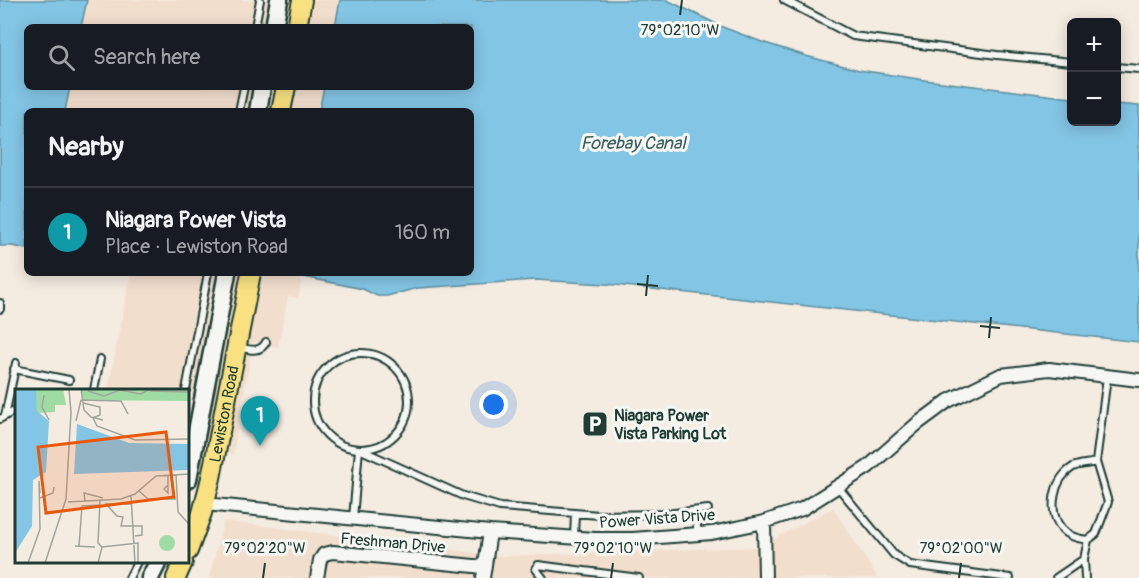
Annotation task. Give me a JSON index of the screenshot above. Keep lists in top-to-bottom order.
{
  "streets": {
    "main road": ["Lewiston Road"],
    "street": ["Power Vista Drive", "Freshman Drive"]
  },
  "crossings": [
    ["Lewiston Road", "Power Vista Drive"]
  ],
  "water": ["Forebay Canal"],
  "places": {
    "parking": ["Niagara Power Vista Parking Lot"]
  },
  "page": {
    "map_buttons": ["+", "−"],
    "search": "Search here",
    "heading": "Nearby",
    "list": [
      {
        "mark": "1",
        "name": "Niagara Power Vista",
        "note": "Place · Lewiston Road",
        "value": "160 m"
      }
    ],
    "pins": "1"
  },
  "coordinates": ["79°02'10\"W", "79°02'20\"W", "79°02'00\"W"]
}
